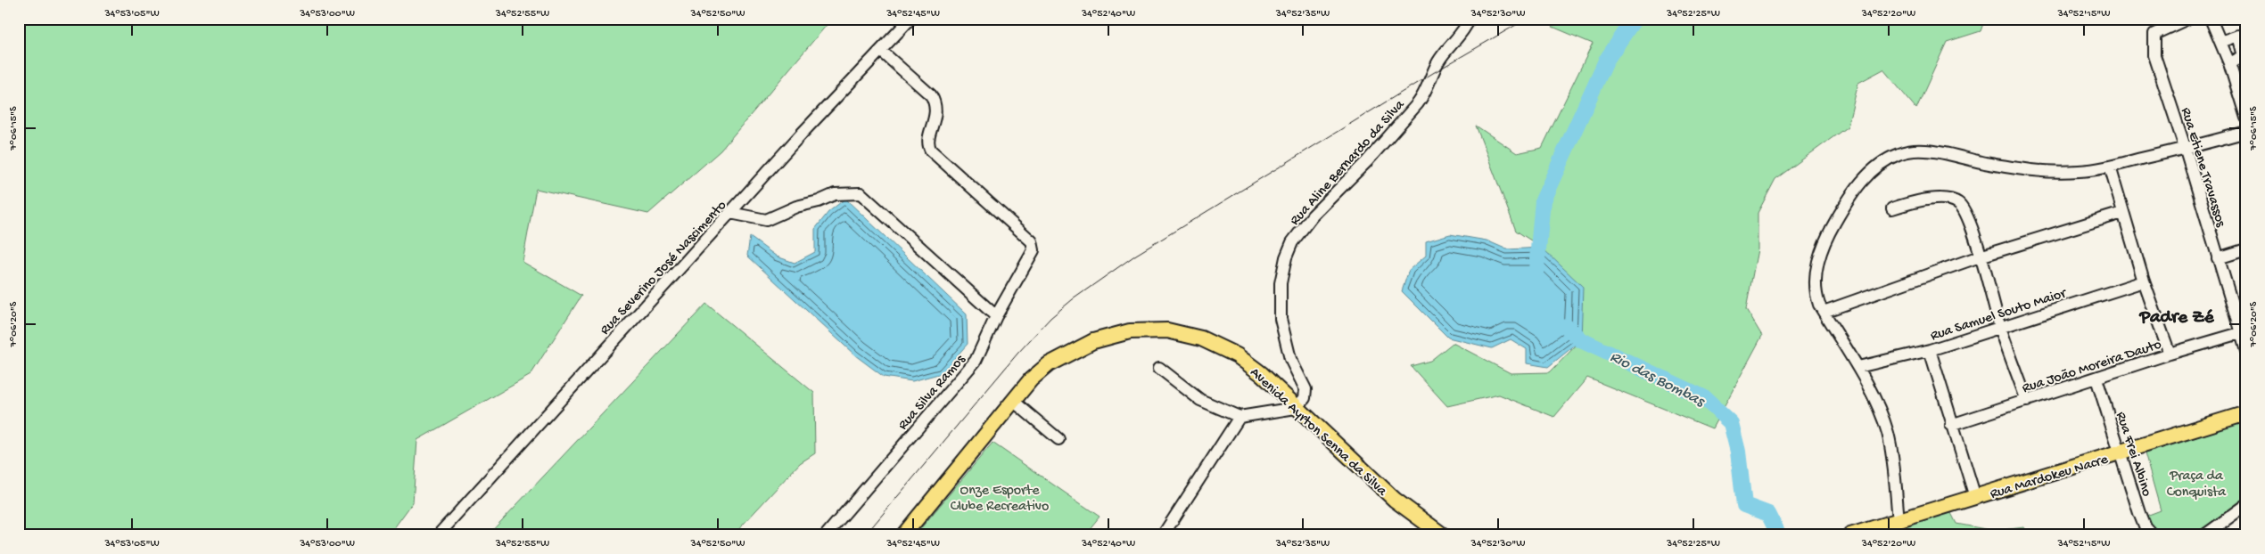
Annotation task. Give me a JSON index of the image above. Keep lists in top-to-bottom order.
{
  "streets": {
    "main road": ["Avenida Ayrton Senna da Silva", "Rua Mardokeu Nacre"],
    "street": [
      "Rua Aline Bernardo da Silva",
      "Rua Etiene Travassos",
      "Rua Severino José Nascimento",
      "Rua Samuel Souto Maior",
      "Rua João Moreira Dauto",
      "Rua Silva Ramos",
      "Rua Frei Albino"
    ]
  },
  "crossings": [
    ["Rua Aline Bernardo da Silva", "Avenida Ayrton Senna da Silva"],
    ["Rua Etiene Travassos", "Rua João Moreira Dauto"],
    ["Rua Severino José Nascimento", "Rua Silva Ramos"],
    ["Rua João Moreira Dauto", "Rua Frei Albino"],
    ["Rua Frei Albino", "Rua Mardokeu Nacre"]
  ],
  "districts": ["Padre Zé"],
  "water": ["Rio das Bombas"],
  "parks": ["Praça da Conquista", "Onze Esporte Clube Recreativo"],
  "coordinates": [
    "34°53'05\"W",
    "34°53'00\"W",
    "34°52'55\"W",
    "34°52'50\"W",
    "34°52'45\"W",
    "34°52'40\"W",
    "34°52'35\"W",
    "34°52'30\"W",
    "34°52'25\"W",
    "34°52'20\"W",
    "34°52'15\"W",
    "7°06'15\"S",
    "7°06'20\"S"
  ]
}
